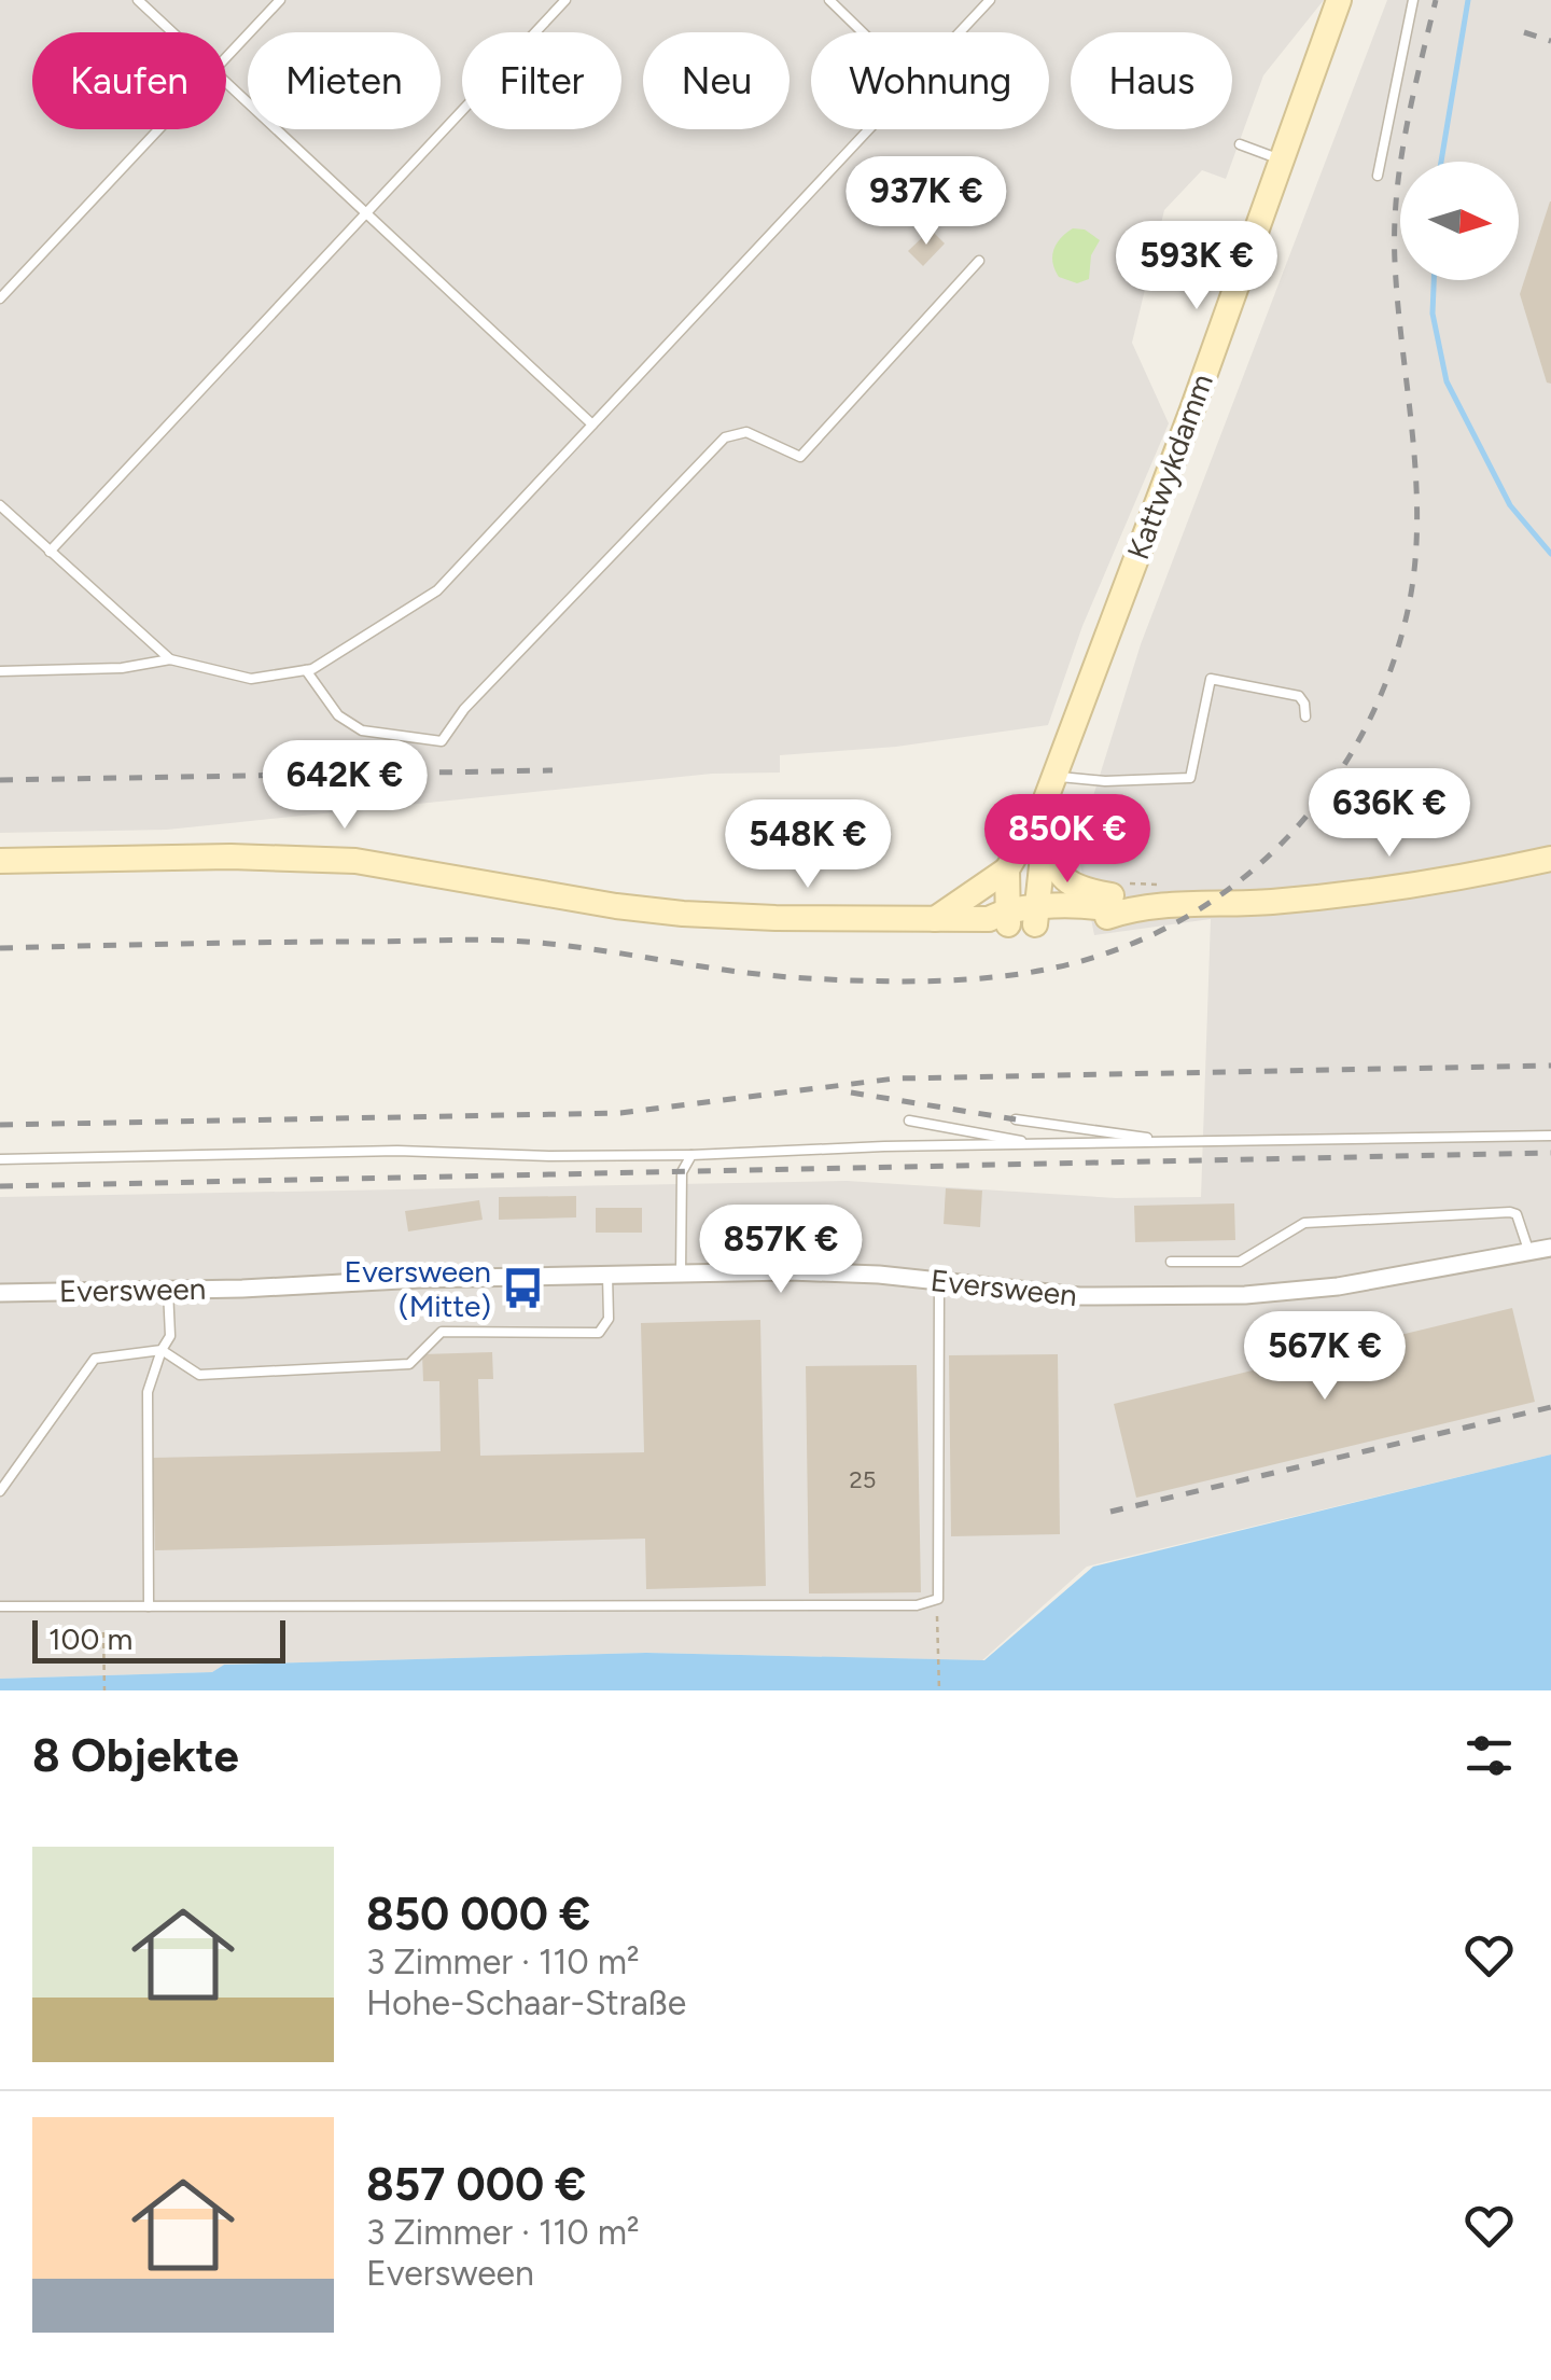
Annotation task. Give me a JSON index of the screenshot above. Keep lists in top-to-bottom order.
{
  "streets": {
    "main road": ["Kattwykdamm"],
    "street": ["Eversween"]
  },
  "places": {
    "bus stop": ["Eversween (Mitte)"]
  },
  "house_numbers": ["25"],
  "scale_bar": "100 m",
  "north": "right",
  "page": {
    "chip": [
      "Kaufen",
      "Mieten",
      "Filter",
      "Neu",
      "Wohnung",
      "Haus"
    ],
    "price": [
      "937K €",
      "593K €",
      "642K €",
      "636K €",
      "850K €",
      "548K €",
      "857K €",
      "567K €"
    ],
    "scale": "100 m",
    "heading": "8 Objekte",
    "list": [
      {
        "name": "850 000 €",
        "note": "3 Zimmer · 110 m² · Hohe-Schaar-Straße"
      },
      {
        "name": "857 000 €",
        "note": "3 Zimmer · 110 m² · Eversween"
      }
    ]
  }
}
